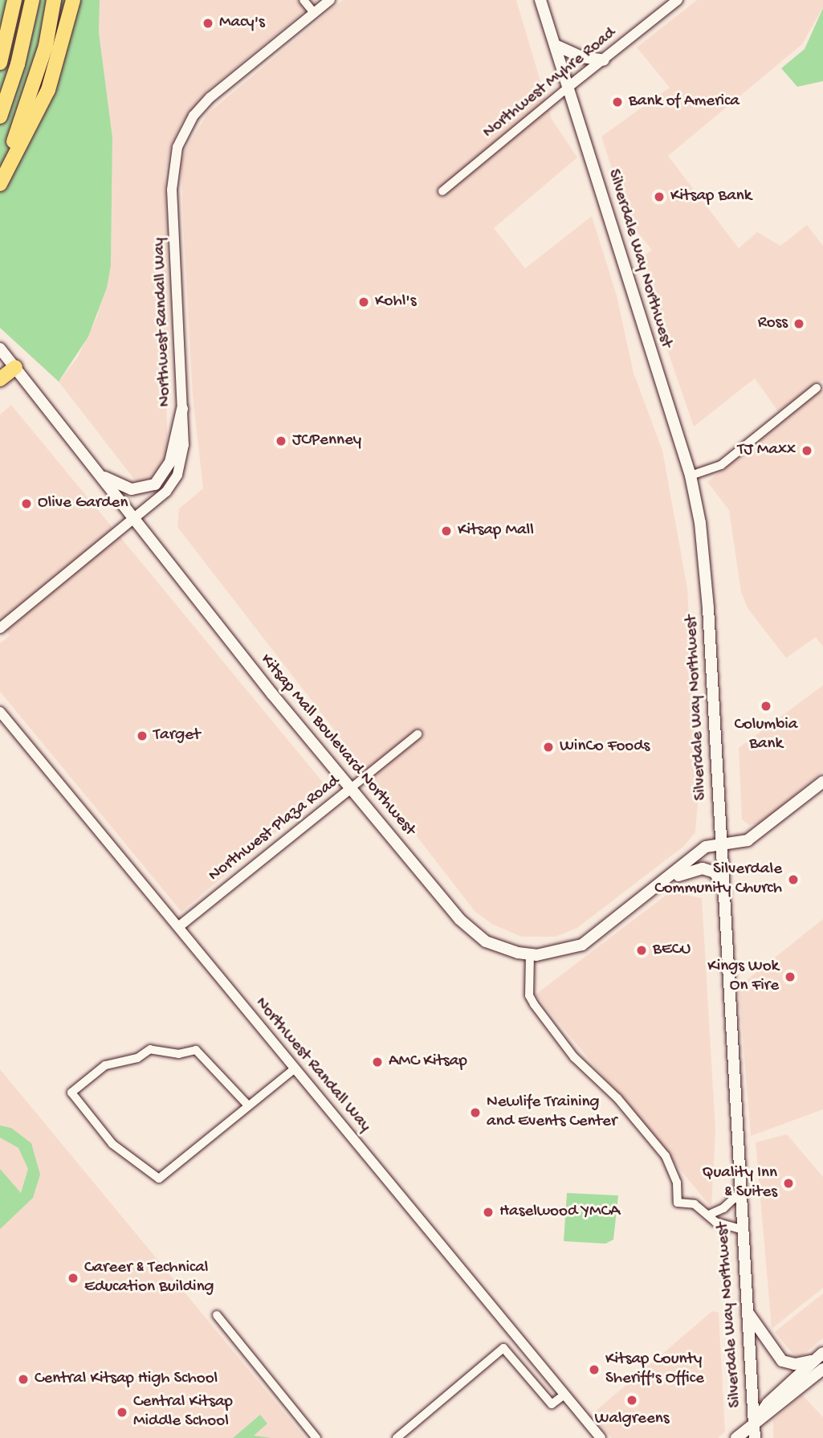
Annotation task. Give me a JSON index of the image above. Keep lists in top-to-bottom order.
{
  "streets": {
    "main road": ["Silverdale Way Northwest", "Kitsap Mall Boulevard Northwest"],
    "street": ["Northwest Myhre Road", "Northwest Randall Way", "Northwest Plaza Road"]
  },
  "crossings": [
    ["Northwest Myhre Road", "Silverdale Way Northwest"],
    ["Silverdale Way Northwest", "Kitsap Mall Boulevard Northwest"],
    ["Northwest Randall Way", "Kitsap Mall Boulevard Northwest"],
    ["Northwest Randall Way", "Northwest Plaza Road"],
    ["Kitsap Mall Boulevard Northwest", "Northwest Plaza Road"]
  ],
  "places": [
    "Macy's",
    "Bank of America",
    "Kitsap Bank",
    "Kohl's",
    "Ross",
    "JCPenney",
    "TJ Maxx",
    "Olive Garden",
    "Kitsap Mall",
    "Columbia Bank",
    "Target",
    "WinCo Foods",
    "Silverdale Community Church",
    "BECU",
    "Kings Wok On Fire",
    "AMC Kitsap",
    "Newlife Training and Events Center",
    "Quality Inn & Suites",
    "Haselwood YMCA",
    "Career & Technical Education Building",
    "Kitsap County Sheriff's Office",
    "Central Kitsap High School",
    "Walgreens",
    "Central Kitsap Middle School"
  ]
}
